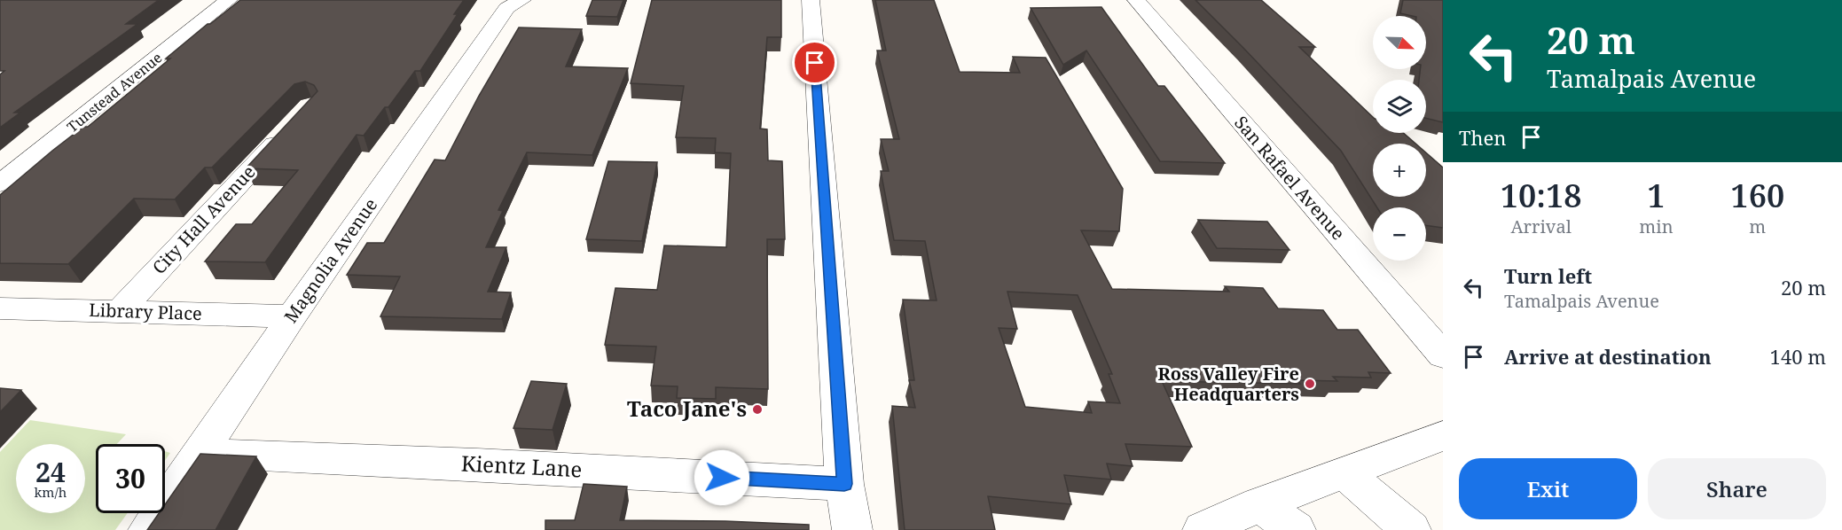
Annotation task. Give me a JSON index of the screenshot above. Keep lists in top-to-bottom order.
{
  "streets": {
    "street": [
      "Tunstead Avenue",
      "San Rafael Avenue",
      "City Hall Avenue",
      "Magnolia Avenue",
      "Library Place",
      "Kientz Lane"
    ]
  },
  "crossings": [
    ["City Hall Avenue", "Library Place"],
    ["Magnolia Avenue", "Library Place"],
    ["Magnolia Avenue", "Kientz Lane"]
  ],
  "places": ["Ross Valley Fire Headquarters", "Taco Jane's"],
  "north": "bottom right",
  "page": {
    "turn": ["20 m", "Tamalpais Avenue"],
    "map_buttons": ["+", "−"],
    "then": "Then",
    "eta": [
      "10:18",
      "Arrival",
      "1",
      "min",
      "160",
      "m"
    ],
    "list": [
      {
        "name": "Turn left",
        "note": "Tamalpais Avenue",
        "value": "20 m"
      },
      {
        "name": "Arrive at destination",
        "value": "140 m"
      }
    ],
    "speed": "24 km/h",
    "limit": "30",
    "buttons": ["Exit", "Share"]
  }
}
